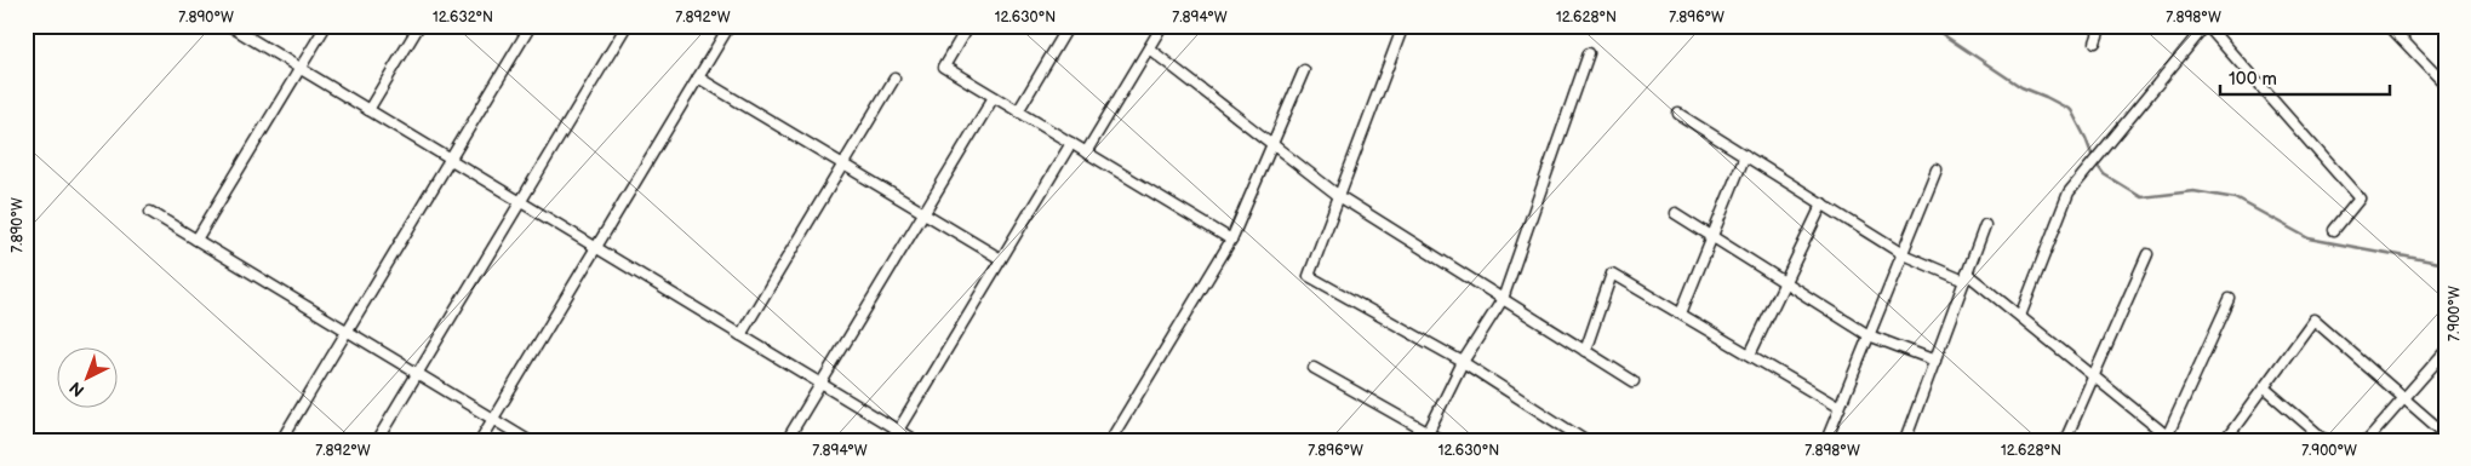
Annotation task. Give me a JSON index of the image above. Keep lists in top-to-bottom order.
{
  "scale_bar": "100 m",
  "north": "bottom left",
  "coordinates": [
    "7.890°W",
    "12.632°N",
    "7.892°W",
    "12.630°N",
    "7.894°W",
    "12.628°N",
    "7.896°W",
    "7.898°W",
    "7.900°W"
  ]
}
